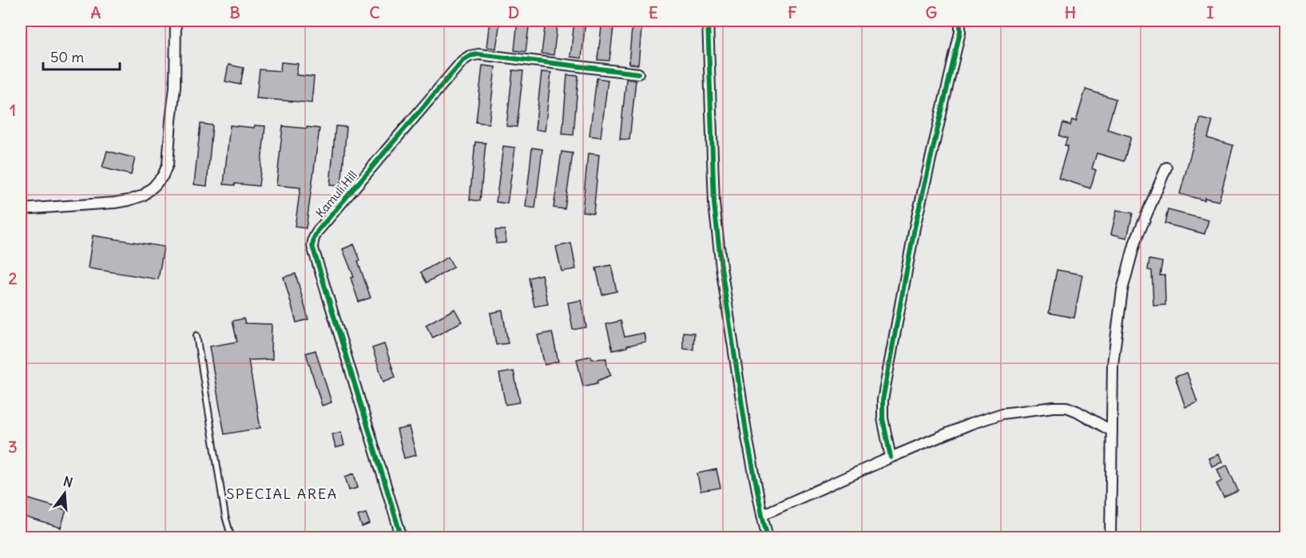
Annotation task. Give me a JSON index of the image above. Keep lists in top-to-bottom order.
{
  "streets": {
    "street": ["Kamuli Hill"]
  },
  "districts": ["SPECIAL AREA"],
  "scale_bar": "50 m",
  "north": "top",
  "grid": {
    "columns": [
      "A",
      "B",
      "C",
      "D",
      "E",
      "F",
      "G",
      "H",
      "I"
    ],
    "rows": ["1", "2", "3"]
  }
}
